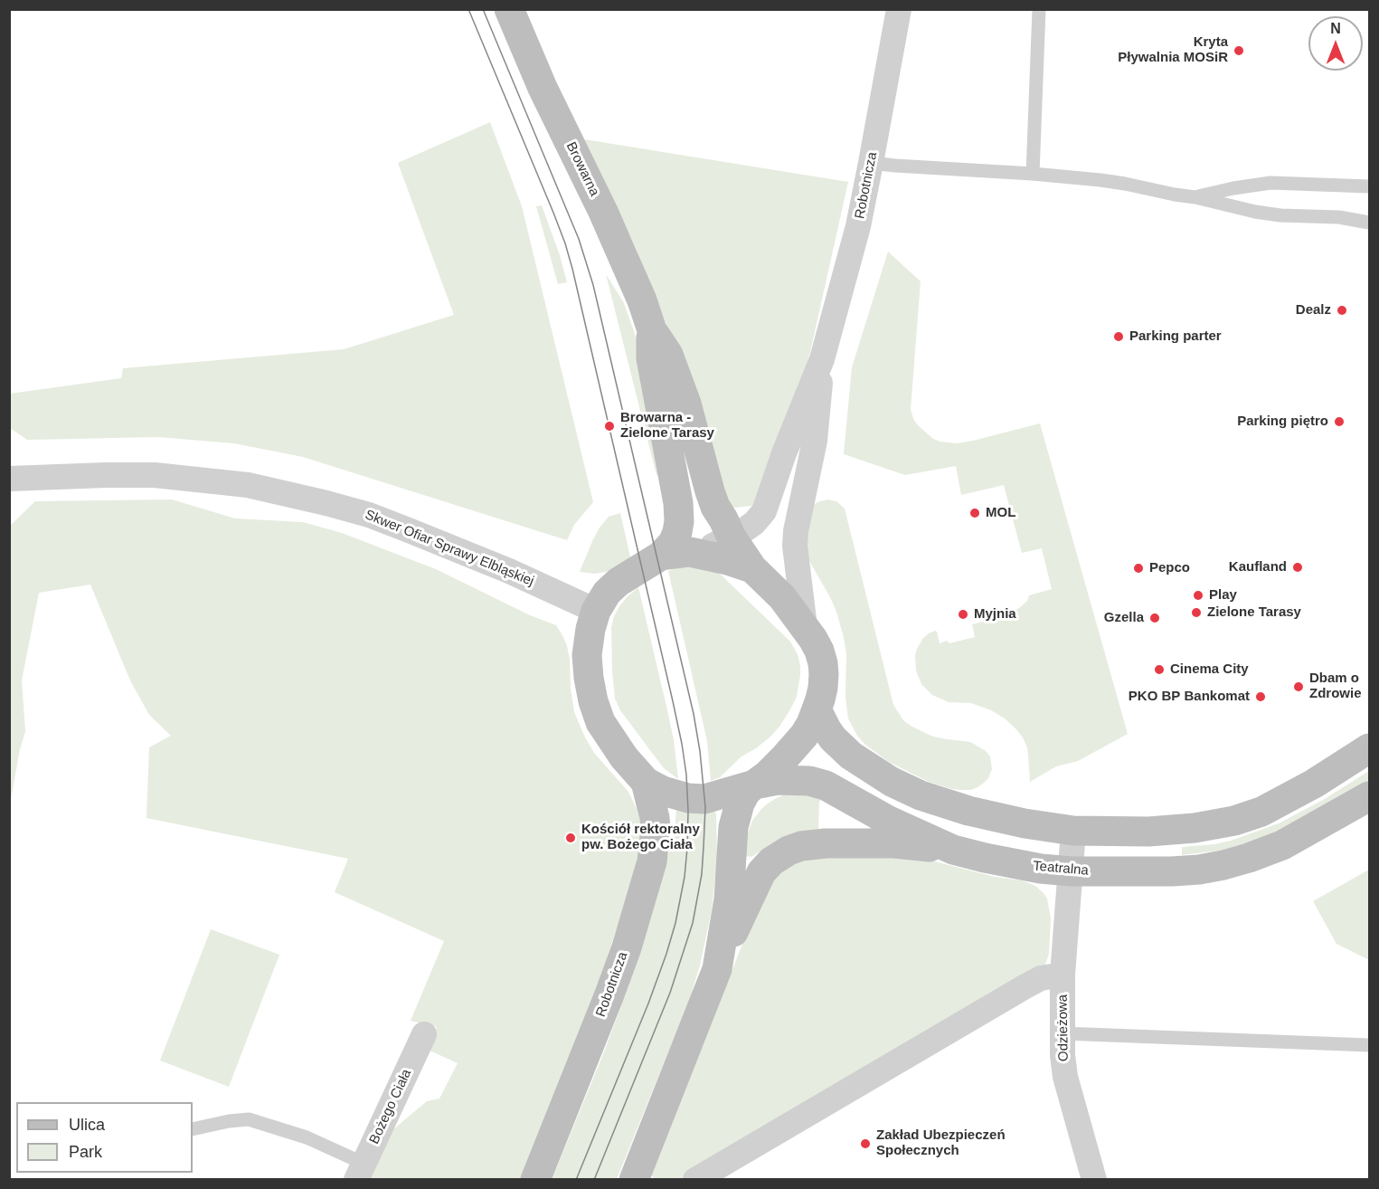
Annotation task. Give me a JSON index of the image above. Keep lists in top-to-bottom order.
{
  "streets": {
    "main road": ["Browarna", "Robotnicza", "Teatralna"],
    "street": ["Skwer Ofiar Sprawy Elbląskiej", "Odzieżowa", "Bożego Ciała"]
  },
  "crossings": [
    ["Browarna", "Robotnicza"],
    ["Robotnicza", "Teatralna"],
    ["Teatralna", "Odzieżowa"]
  ],
  "places": [
    "Kryta Pływalnia MOSiR",
    "Dealz",
    "Parking parter",
    "Parking piętro",
    "Browarna - Zielone Tarasy",
    "MOL",
    "Kaufland",
    "Pepco",
    "Play",
    "Zielone Tarasy",
    "Myjnia",
    "Gzella",
    "Cinema City",
    "Dbam o Zdrowie",
    "PKO BP Bankomat",
    "Kościół rektoralny pw. Bożego Ciała",
    "Zakład Ubezpieczeń Społecznych"
  ],
  "legend": ["Ulica", "Park"],
  "north": "top"
}
